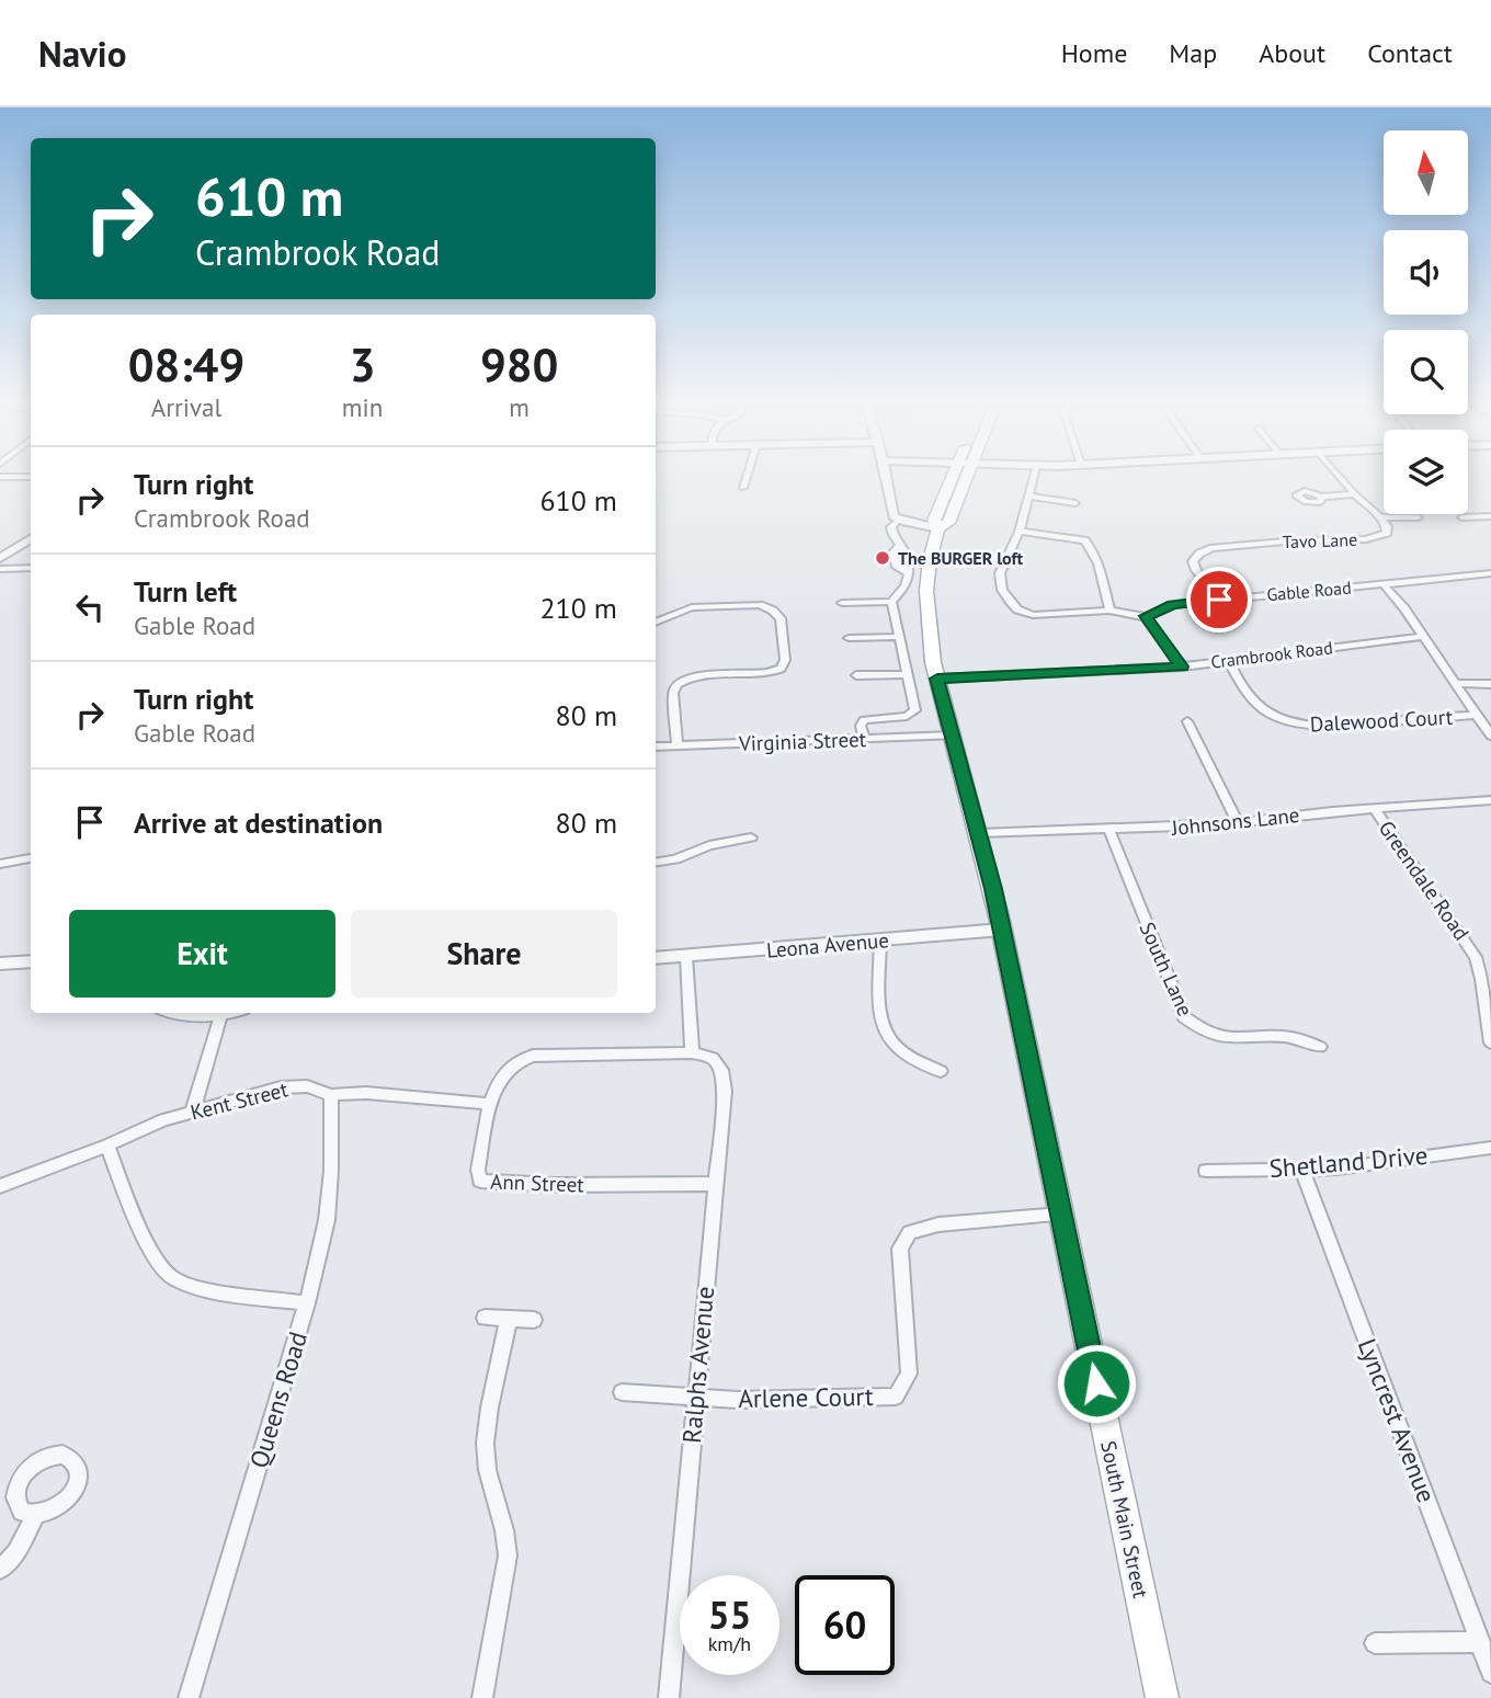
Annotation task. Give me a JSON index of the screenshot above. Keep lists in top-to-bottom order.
{
  "streets": {
    "main road": ["South Main Street"],
    "street": [
      "Tavo Lane",
      "Gable Road",
      "Crambrook Road",
      "Dalewood Court",
      "Virginia Street",
      "Johnsons Lane",
      "Greendale Road",
      "Leona Avenue",
      "South Lane",
      "Kent Street",
      "Shetland Drive",
      "Ann Street",
      "Ralphs Avenue",
      "Arlene Court",
      "Queens Road",
      "Lyncrest Avenue"
    ]
  },
  "crossings": [
    ["Tavo Lane", "Gable Road"],
    ["Crambrook Road", "Dalewood Court"],
    ["Crambrook Road", "South Main Street"],
    ["Virginia Street", "South Main Street"],
    ["Johnsons Lane", "Greendale Road"],
    ["Johnsons Lane", "South Lane"],
    ["Johnsons Lane", "South Main Street"],
    ["Leona Avenue", "South Main Street"],
    ["Kent Street", "Ann Street"],
    ["Kent Street", "Queens Road"],
    ["Shetland Drive", "Lyncrest Avenue"],
    ["Ann Street", "Ralphs Avenue"],
    ["Ralphs Avenue", "Arlene Court"],
    ["Arlene Court", "South Main Street"]
  ],
  "places": ["The BURGER loft"],
  "north": "top",
  "page": {
    "header": "Navio",
    "nav": [
      "Home",
      "Map",
      "About",
      "Contact"
    ],
    "turn": ["610 m", "Crambrook Road"],
    "eta": [
      "08:49",
      "Arrival",
      "3",
      "min",
      "980",
      "m"
    ],
    "list": [
      {
        "name": "Turn right",
        "note": "Crambrook Road",
        "value": "610 m"
      },
      {
        "name": "Turn left",
        "note": "Gable Road",
        "value": "210 m"
      },
      {
        "name": "Turn right",
        "note": "Gable Road",
        "value": "80 m"
      },
      {
        "name": "Arrive at destination",
        "value": "80 m"
      }
    ],
    "buttons": ["Exit", "Share"],
    "speed": "55 km/h",
    "limit": "60"
  }
}
